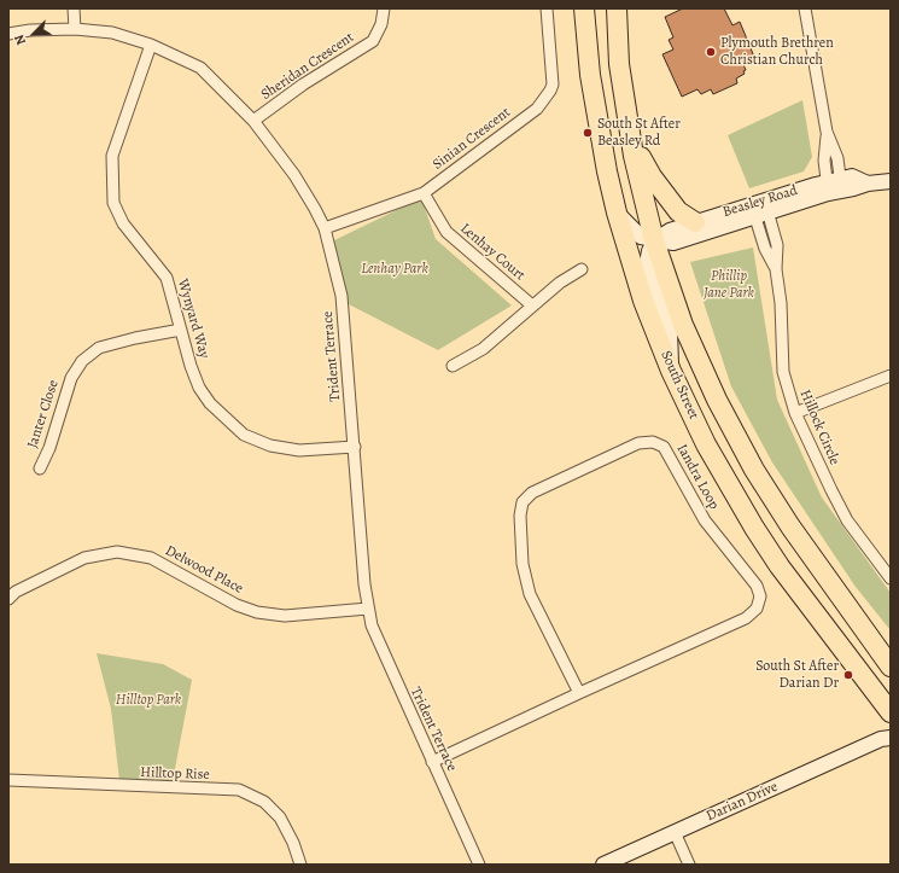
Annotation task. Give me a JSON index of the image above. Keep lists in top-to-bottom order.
{
  "streets": {
    "highway": ["South Street"],
    "main road": ["Beasley Road", "Darian Drive"],
    "street": [
      "Sheridan Crescent",
      "Sinian Crescent",
      "Lenhay Court",
      "Wynyard Way",
      "Trident Terrace",
      "Janter Close",
      "Hillock Circle",
      "Iandra Loop",
      "Delwood Place",
      "Hilltop Rise"
    ]
  },
  "crossings": [
    ["Sheridan Crescent", "Trident Terrace"],
    ["Sinian Crescent", "Lenhay Court"],
    ["Sinian Crescent", "Trident Terrace"],
    ["Beasley Road", "South Street"],
    ["Beasley Road", "Hillock Circle"],
    ["Wynyard Way", "Trident Terrace"],
    ["Wynyard Way", "Janter Close"],
    ["Trident Terrace", "Iandra Loop"],
    ["Trident Terrace", "Delwood Place"]
  ],
  "parks": ["Lenhay Park", "Phillip Jane Park", "Hilltop Park"],
  "places": ["Plymouth Brethren Christian Church", "South St After Beasley Rd", "South St After Darian Dr"],
  "north": "bottom left"
}
